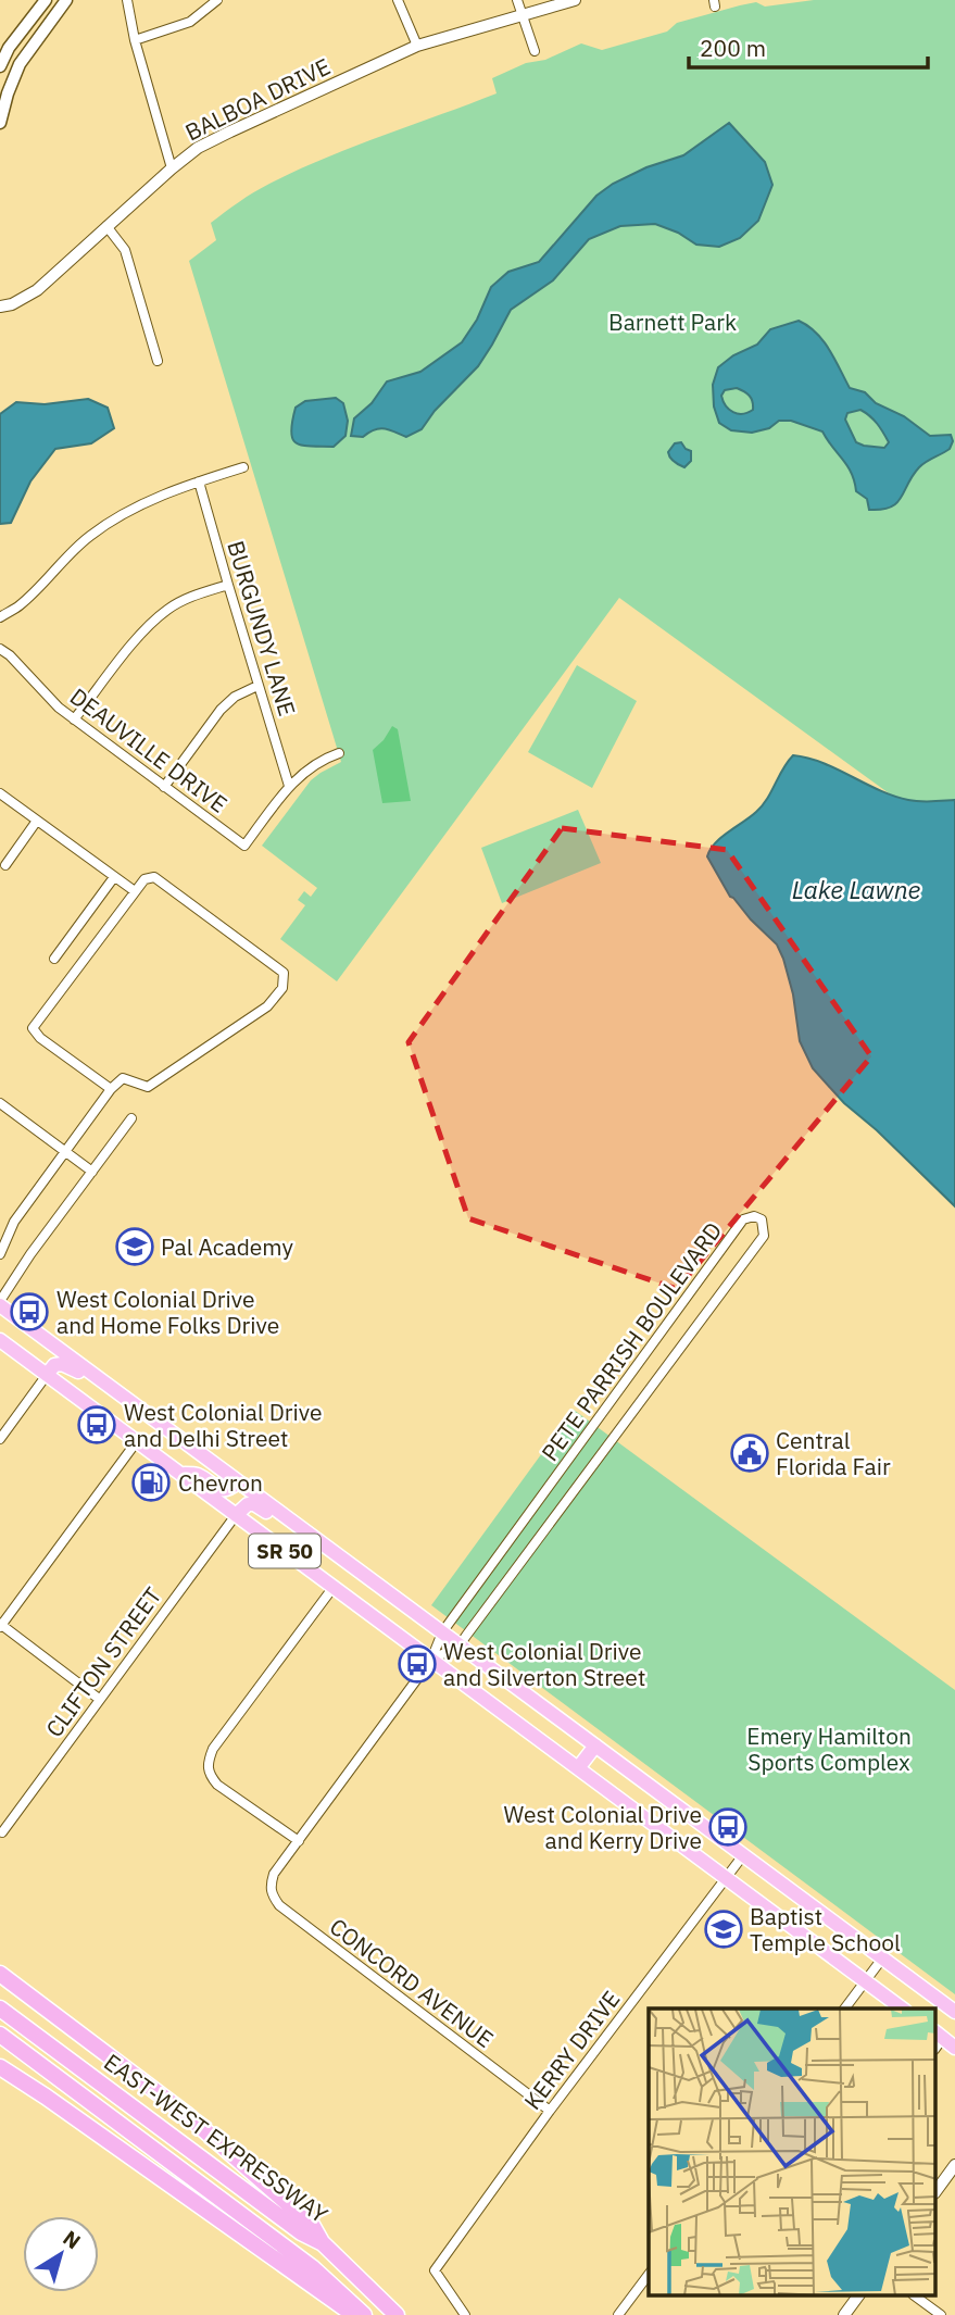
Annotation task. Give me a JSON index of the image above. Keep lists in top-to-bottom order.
{
  "streets": {
    "highway": ["SR 50", "EAST-WEST EXPRESSWAY"],
    "street": [
      "BALBOA DRIVE",
      "BURGUNDY LANE",
      "DEAUVILLE DRIVE",
      "PETE PARRISH BOULEVARD",
      "CLIFTON STREET",
      "CONCORD AVENUE",
      "KERRY DRIVE"
    ]
  },
  "crossings": [
    ["BURGUNDY LANE", "DEAUVILLE DRIVE"],
    ["PETE PARRISH BOULEVARD", "SR 50"],
    ["SR 50", "CLIFTON STREET"],
    ["SR 50", "KERRY DRIVE"],
    ["CONCORD AVENUE", "KERRY DRIVE"]
  ],
  "water": ["Lake Lawne"],
  "parks": ["Barnett Park", "Emery Hamilton Sports Complex"],
  "places": {
    "school or university": ["Pal Academy", "Baptist Temple School"],
    "bus stop": [
      "West Colonial Drive and Home Folks Drive",
      "West Colonial Drive and Delhi Street",
      "West Colonial Drive and Silverton Street",
      "West Colonial Drive and Kerry Drive"
    ],
    "public building": ["Central Florida Fair"],
    "fuel station": ["Chevron"]
  },
  "scale_bar": "200 m",
  "north": "top right"
}
